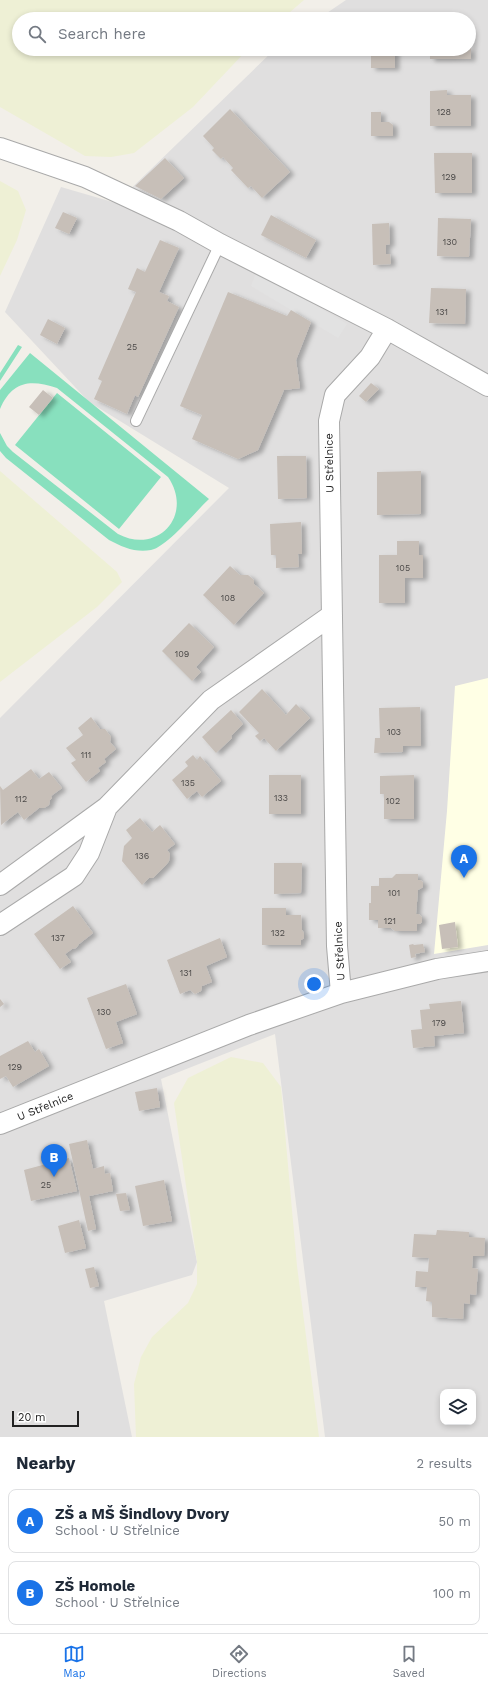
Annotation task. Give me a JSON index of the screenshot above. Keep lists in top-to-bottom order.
{
  "streets": {
    "street": ["U Střelnice"]
  },
  "house_numbers": [
    "128",
    "129",
    "130",
    "131",
    "25",
    "105",
    "108",
    "109",
    "103",
    "111",
    "135",
    "133",
    "112",
    "102",
    "136",
    "101",
    "121",
    "132",
    "137",
    "131",
    "130",
    "179",
    "129",
    "25"
  ],
  "scale_bar": "20 m",
  "page": {
    "search": "Search here",
    "pins": ["A", "B"],
    "scale": "20 m",
    "heading": ["Nearby", "2 results"],
    "list": [
      {
        "mark": "A",
        "name": "ZŠ a MŠ Šindlovy Dvory",
        "note": "School · U Střelnice",
        "value": "50 m"
      },
      {
        "mark": "B",
        "name": "ZŠ Homole",
        "note": "School · U Střelnice",
        "value": "100 m"
      }
    ],
    "nav": ["Map", "Directions", "Saved"]
  }
}
